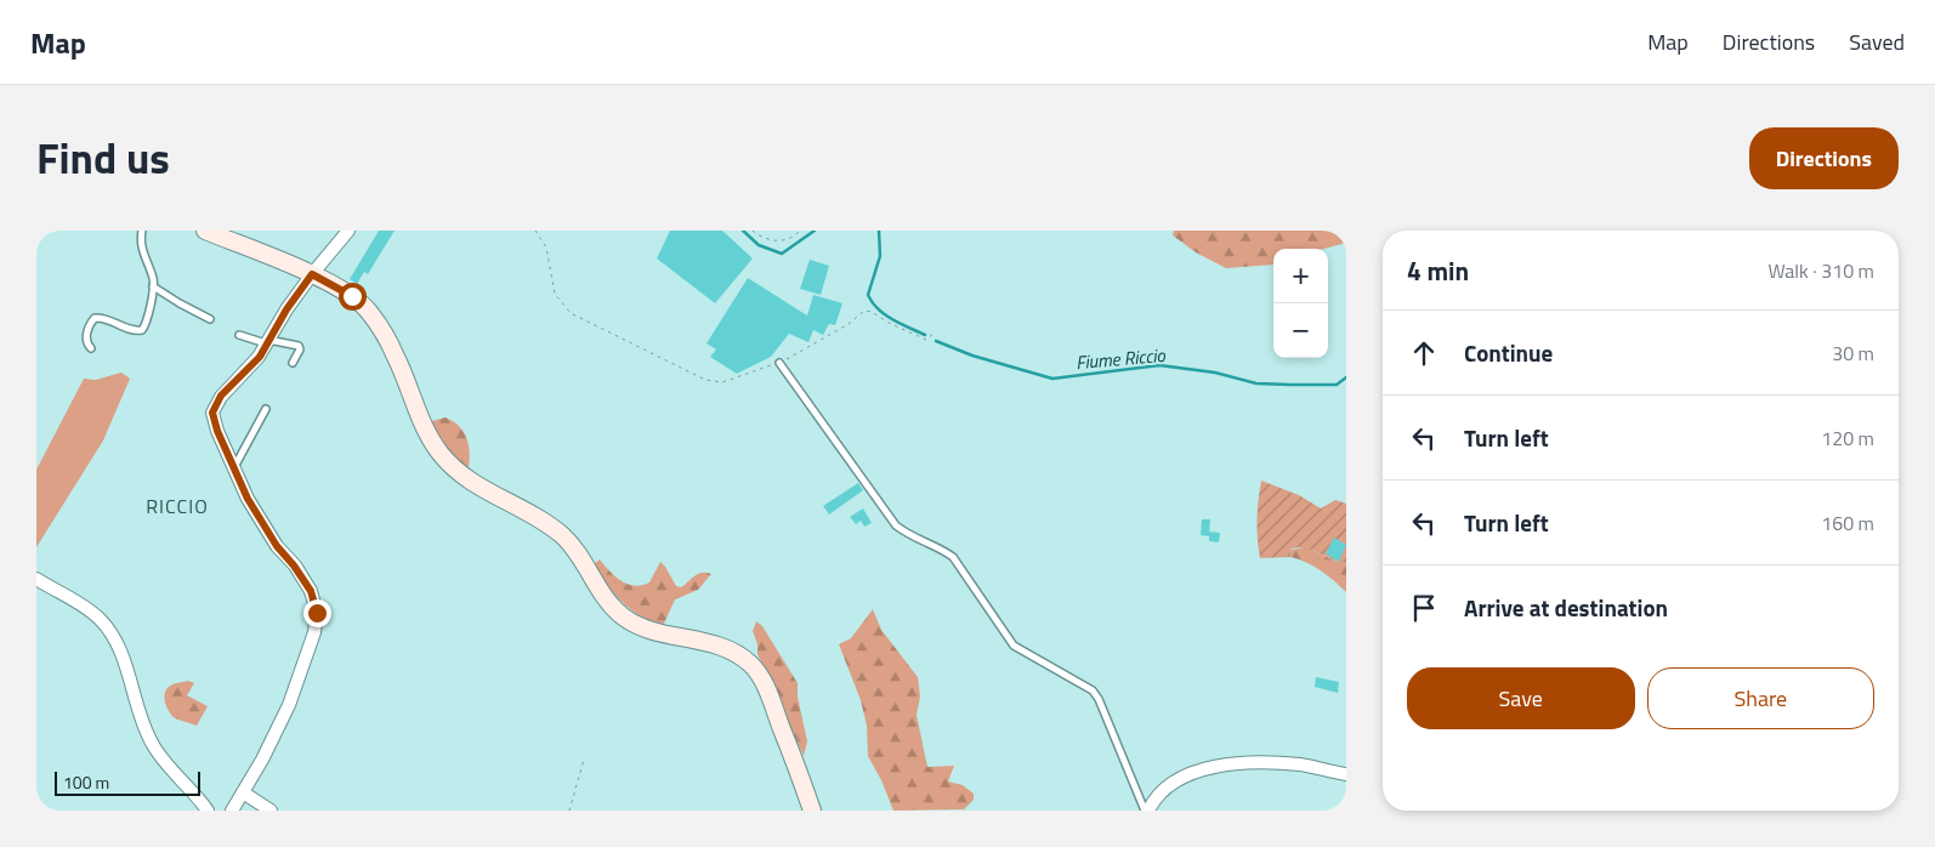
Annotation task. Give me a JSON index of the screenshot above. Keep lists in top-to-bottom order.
{
  "districts": ["RICCIO"],
  "water": ["Fiume Riccio"],
  "scale_bar": "100 m",
  "page": {
    "header": "Map",
    "nav": ["Map", "Directions", "Saved"],
    "title": "Find us",
    "buttons": [
      "Directions",
      ["Save", "Share"]
    ],
    "heading": ["4 min", "Walk · 310 m"],
    "map_buttons": ["+", "−"],
    "list": [
      ["Continue", "30 m"],
      ["Turn left", "120 m"],
      ["Turn left", "160 m"],
      "Arrive at destination"
    ],
    "scale": "100 m"
  }
}
